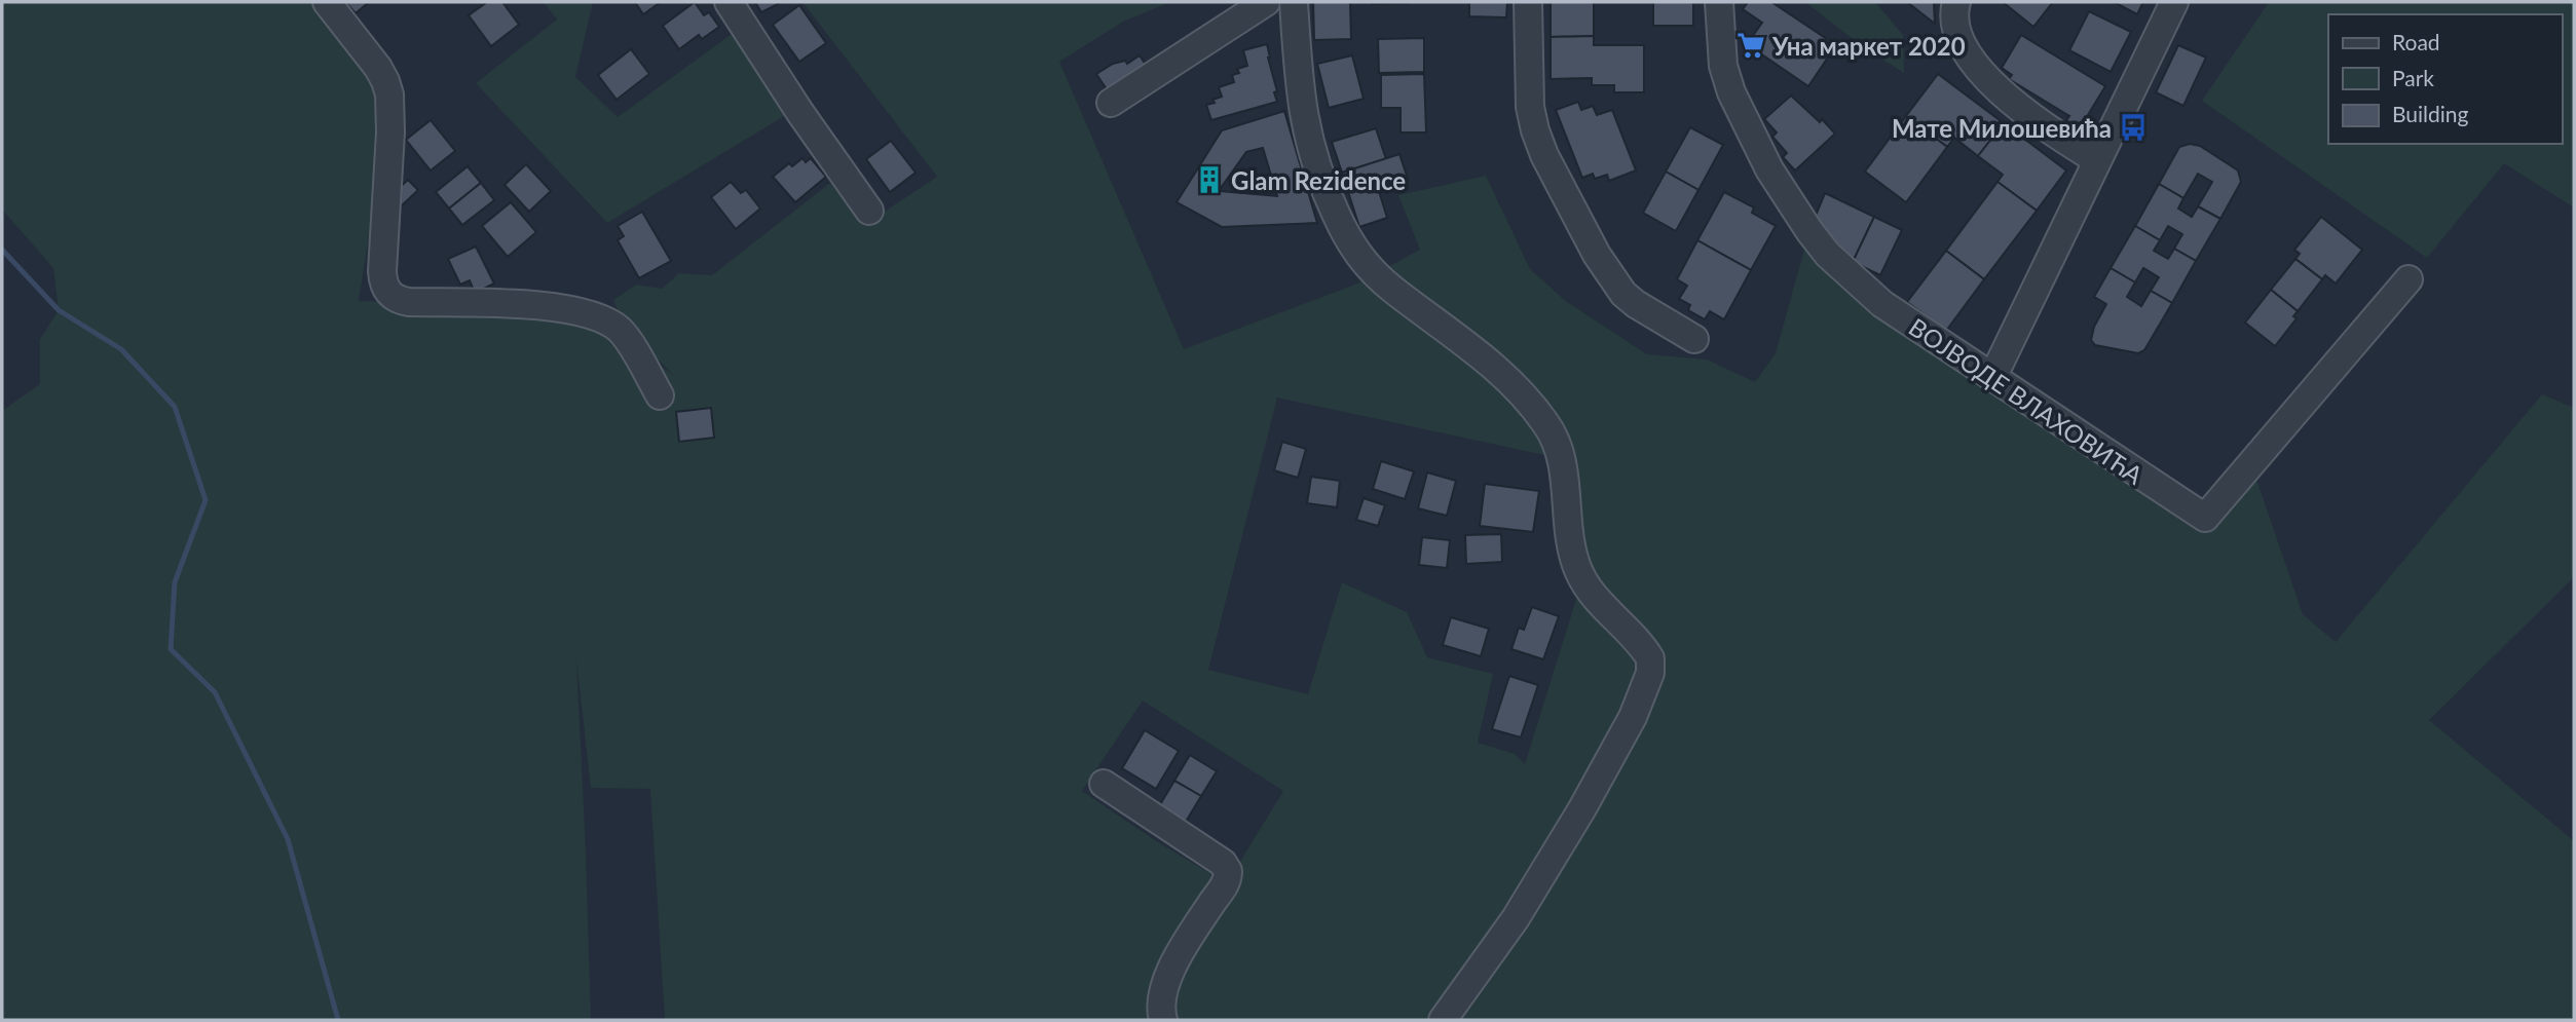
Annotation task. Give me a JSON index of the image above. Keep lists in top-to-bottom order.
{
  "streets": {
    "street": ["ВОЈВОДЕ ВЛАХОВИЋА"]
  },
  "places": {
    "supermarket": ["Уна маркет 2020"],
    "bus stop": ["Мате Милошевића"],
    "building": ["Glam Rezidence"]
  },
  "legend": ["Road", "Park", "Building"]
}
